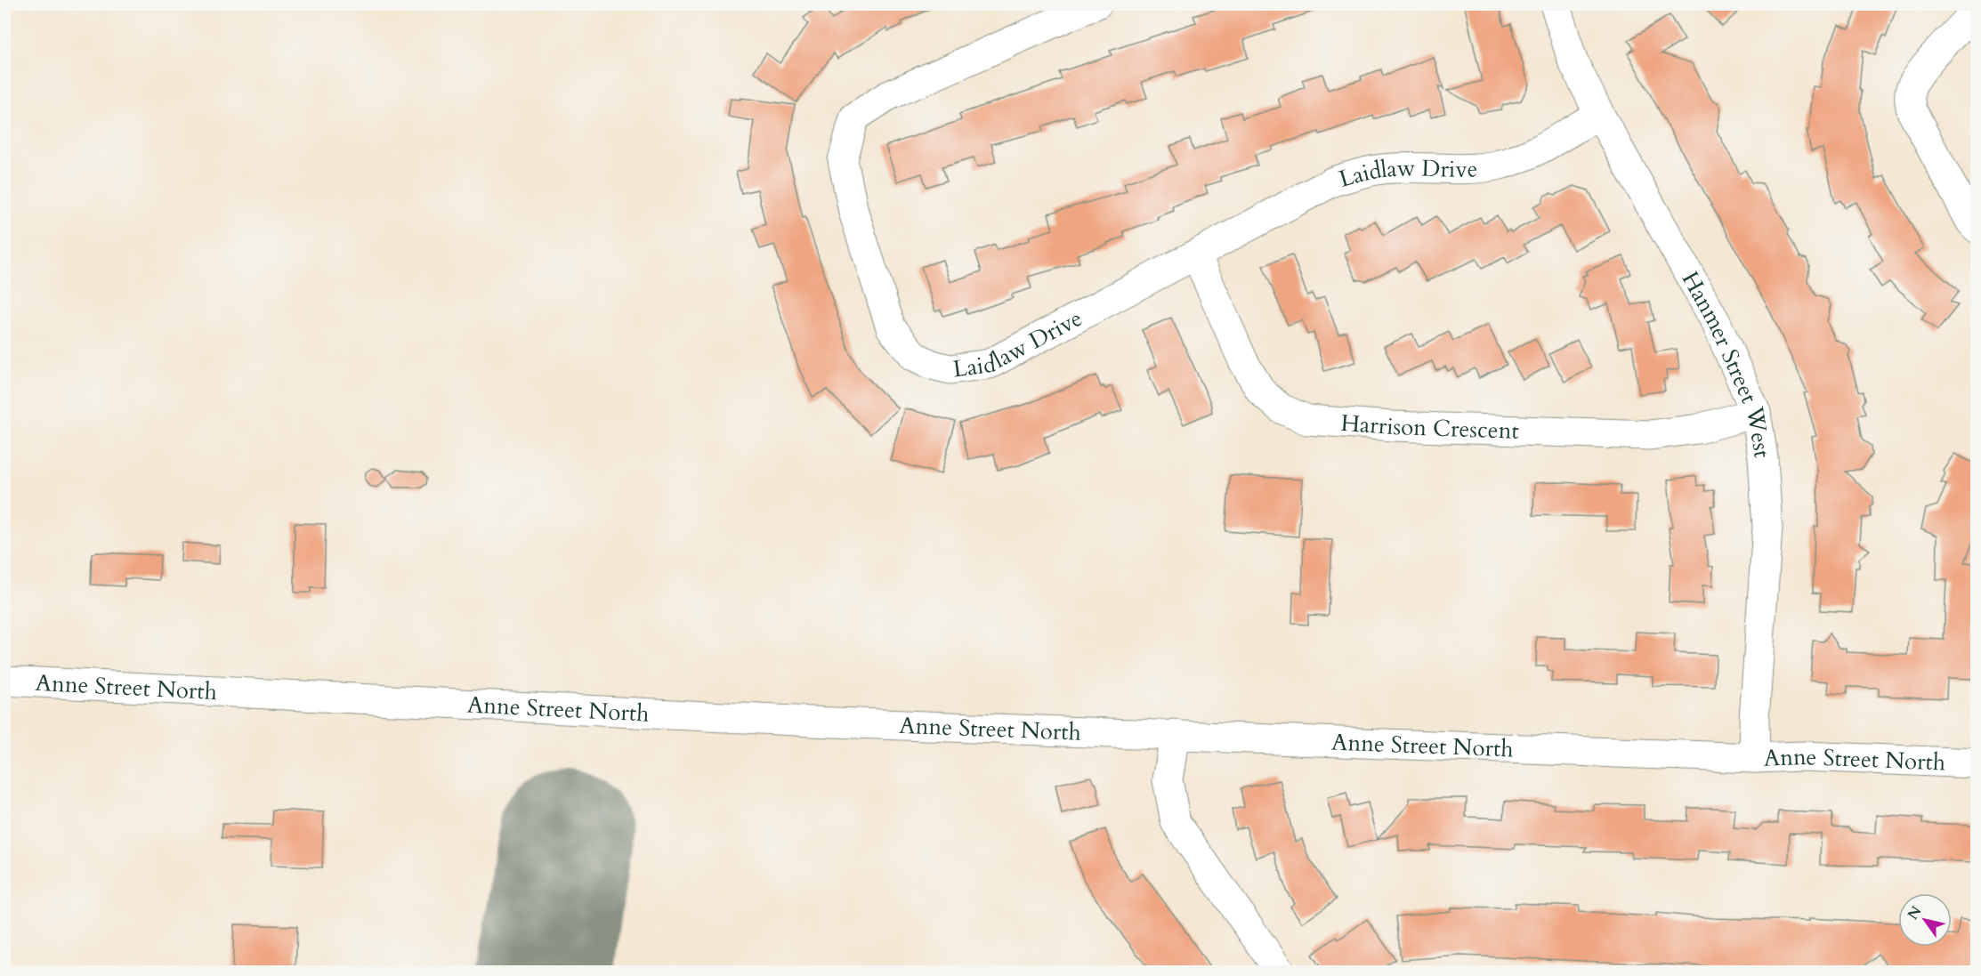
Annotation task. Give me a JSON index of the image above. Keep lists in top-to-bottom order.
{
  "streets": {
    "street": [
      "Laidlaw Drive",
      "Hanmer Street West",
      "Harrison Crescent",
      "Anne Street North"
    ]
  },
  "crossings": [
    ["Laidlaw Drive", "Hanmer Street West"],
    ["Laidlaw Drive", "Harrison Crescent"],
    ["Hanmer Street West", "Harrison Crescent"],
    ["Hanmer Street West", "Anne Street North"]
  ],
  "north": "top left"
}
